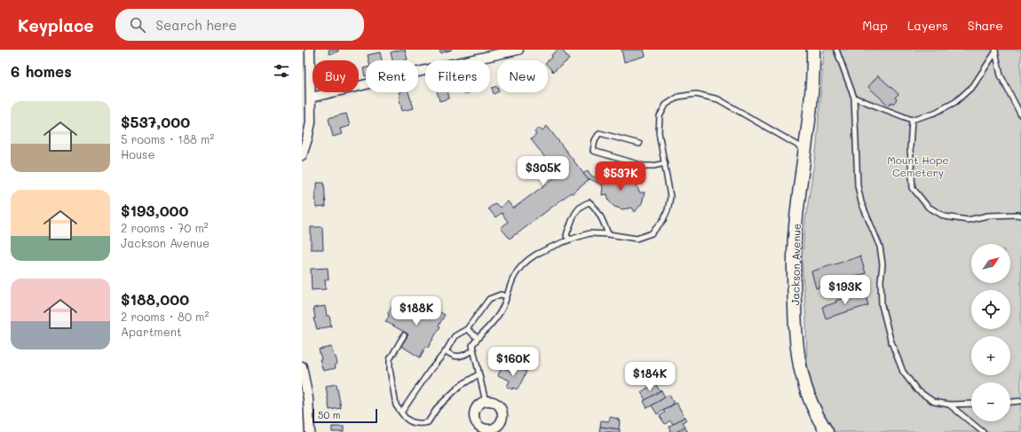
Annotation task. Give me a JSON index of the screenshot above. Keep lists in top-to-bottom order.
{
  "streets": {
    "main road": ["Jackson Avenue"]
  },
  "parks": ["Mount Hope Cemetery"],
  "scale_bar": "50 m",
  "north": "top right",
  "page": {
    "header": "Keyplace",
    "search": "Search here",
    "nav": ["Map", "Layers", "Share"],
    "heading": "6 homes",
    "chip": [
      "Buy",
      "Rent",
      "Filters",
      "New"
    ],
    "list": [
      {
        "name": "$537,000",
        "note": "5 rooms · 188 m² · House"
      },
      {
        "name": "$193,000",
        "note": "2 rooms · 70 m² · Jackson Avenue"
      },
      {
        "name": "$188,000",
        "note": "2 rooms · 80 m² · Apartment"
      }
    ],
    "price": [
      "$305K",
      "$537K",
      "$193K",
      "$188K",
      "$160K",
      "$184K"
    ],
    "map_buttons": ["+", "−"],
    "scale": "50 m"
  }
}
